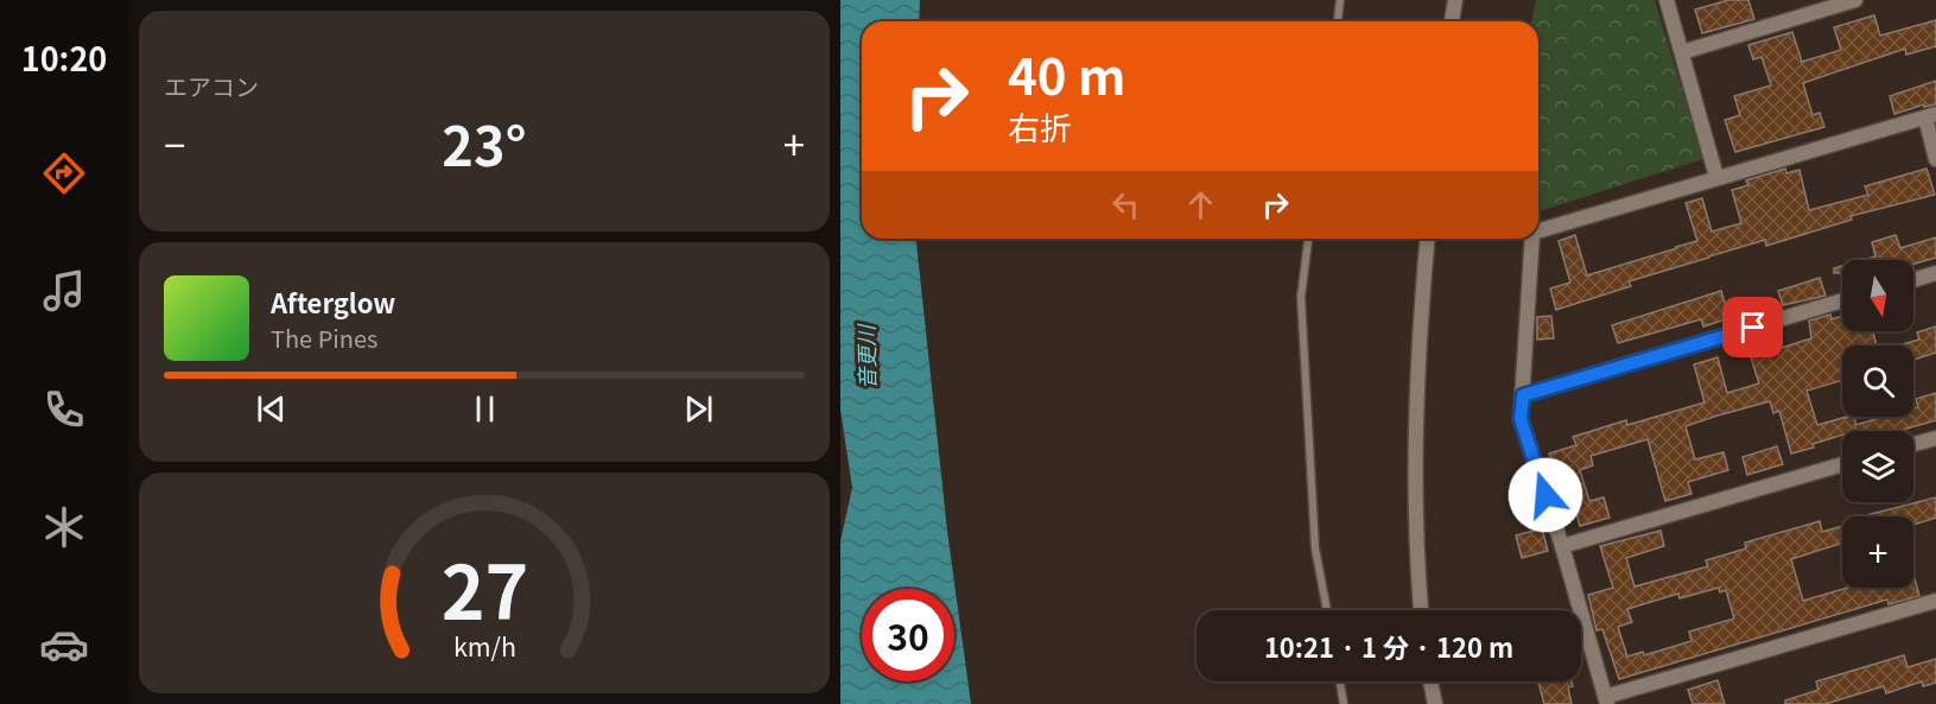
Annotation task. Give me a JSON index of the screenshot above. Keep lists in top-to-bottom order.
{
  "water": ["音更川"],
  "north": "bottom",
  "page": {
    "tabs": "10:20",
    "tile": "エアコン",
    "turn": ["40 m", "右折"],
    "heat": ["−", "23°", "+"],
    "map_buttons": "+",
    "song": ["Afterglow", "The Pines"],
    "limit": "30",
    "trip": "10:21 · 1 分 · 120 m",
    "gauge": ["27", "km/h"]
  }
}
